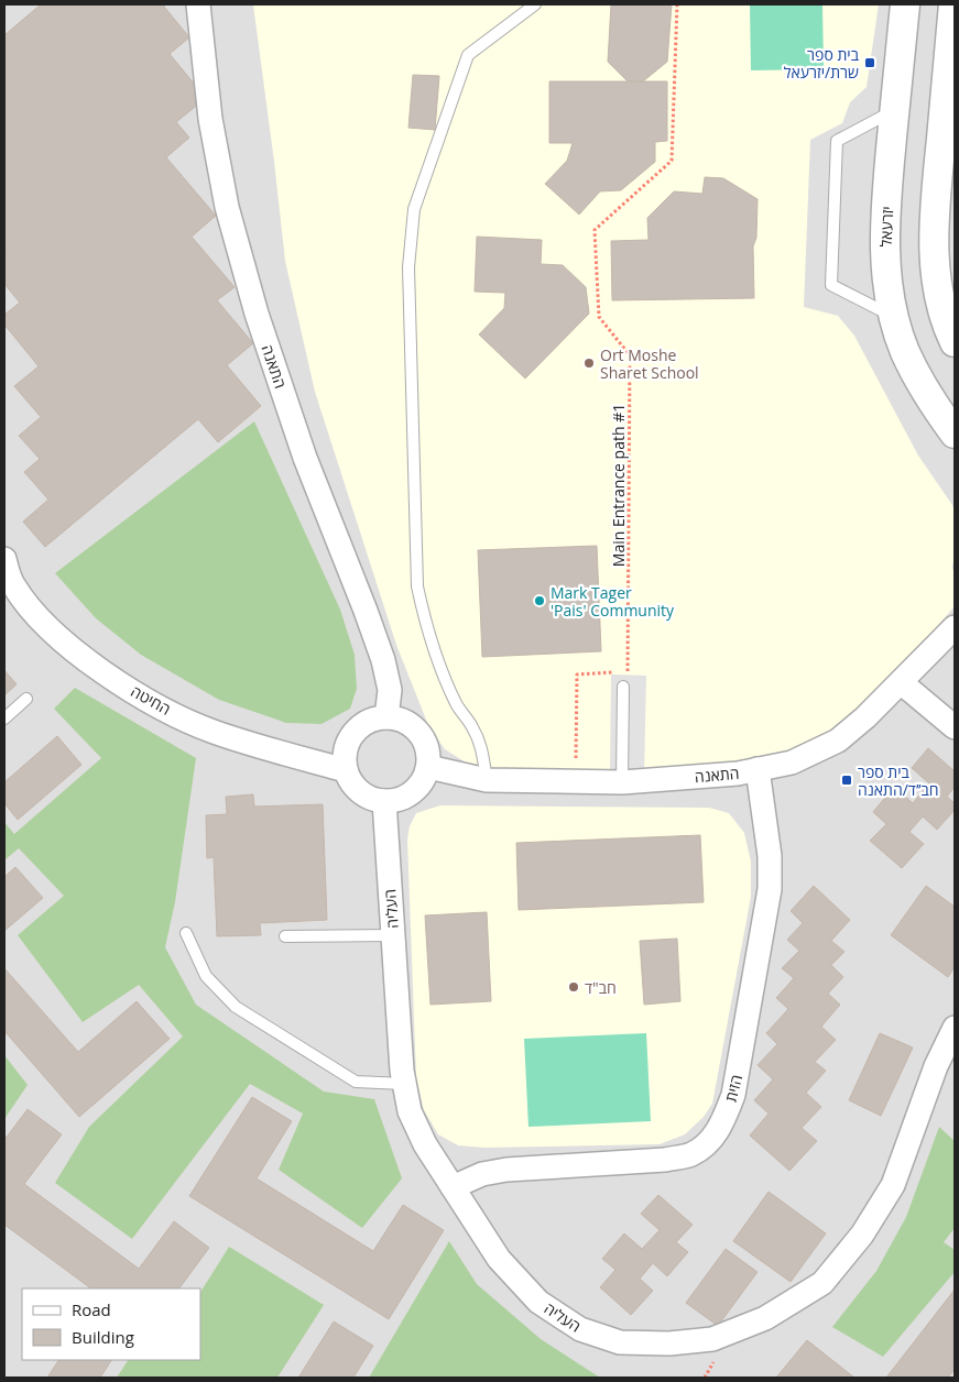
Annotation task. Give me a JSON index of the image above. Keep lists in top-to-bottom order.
{
  "streets": {
    "street": [
      "יזרעאל",
      "התאנה",
      "החיטה",
      "העליה",
      "הזית"
    ],
    "path": ["Main Entrance path #1"]
  },
  "crossings": [
    ["התאנה", "Main Entrance path #1"],
    ["התאנה", "החיטה"],
    ["התאנה", "העליה"],
    ["התאנה", "הזית"],
    ["החיטה", "העליה"],
    ["העליה", "הזית"]
  ],
  "places": {
    "transit": ["בית ספר שרת/יזרעאל", "בית ספר חב״ד/התאנה"],
    "other": ["Ort Moshe Sharet School", "Mark Tager 'Pais' Community", "חב\"ד"]
  },
  "legend": ["Road", "Building"]
}
